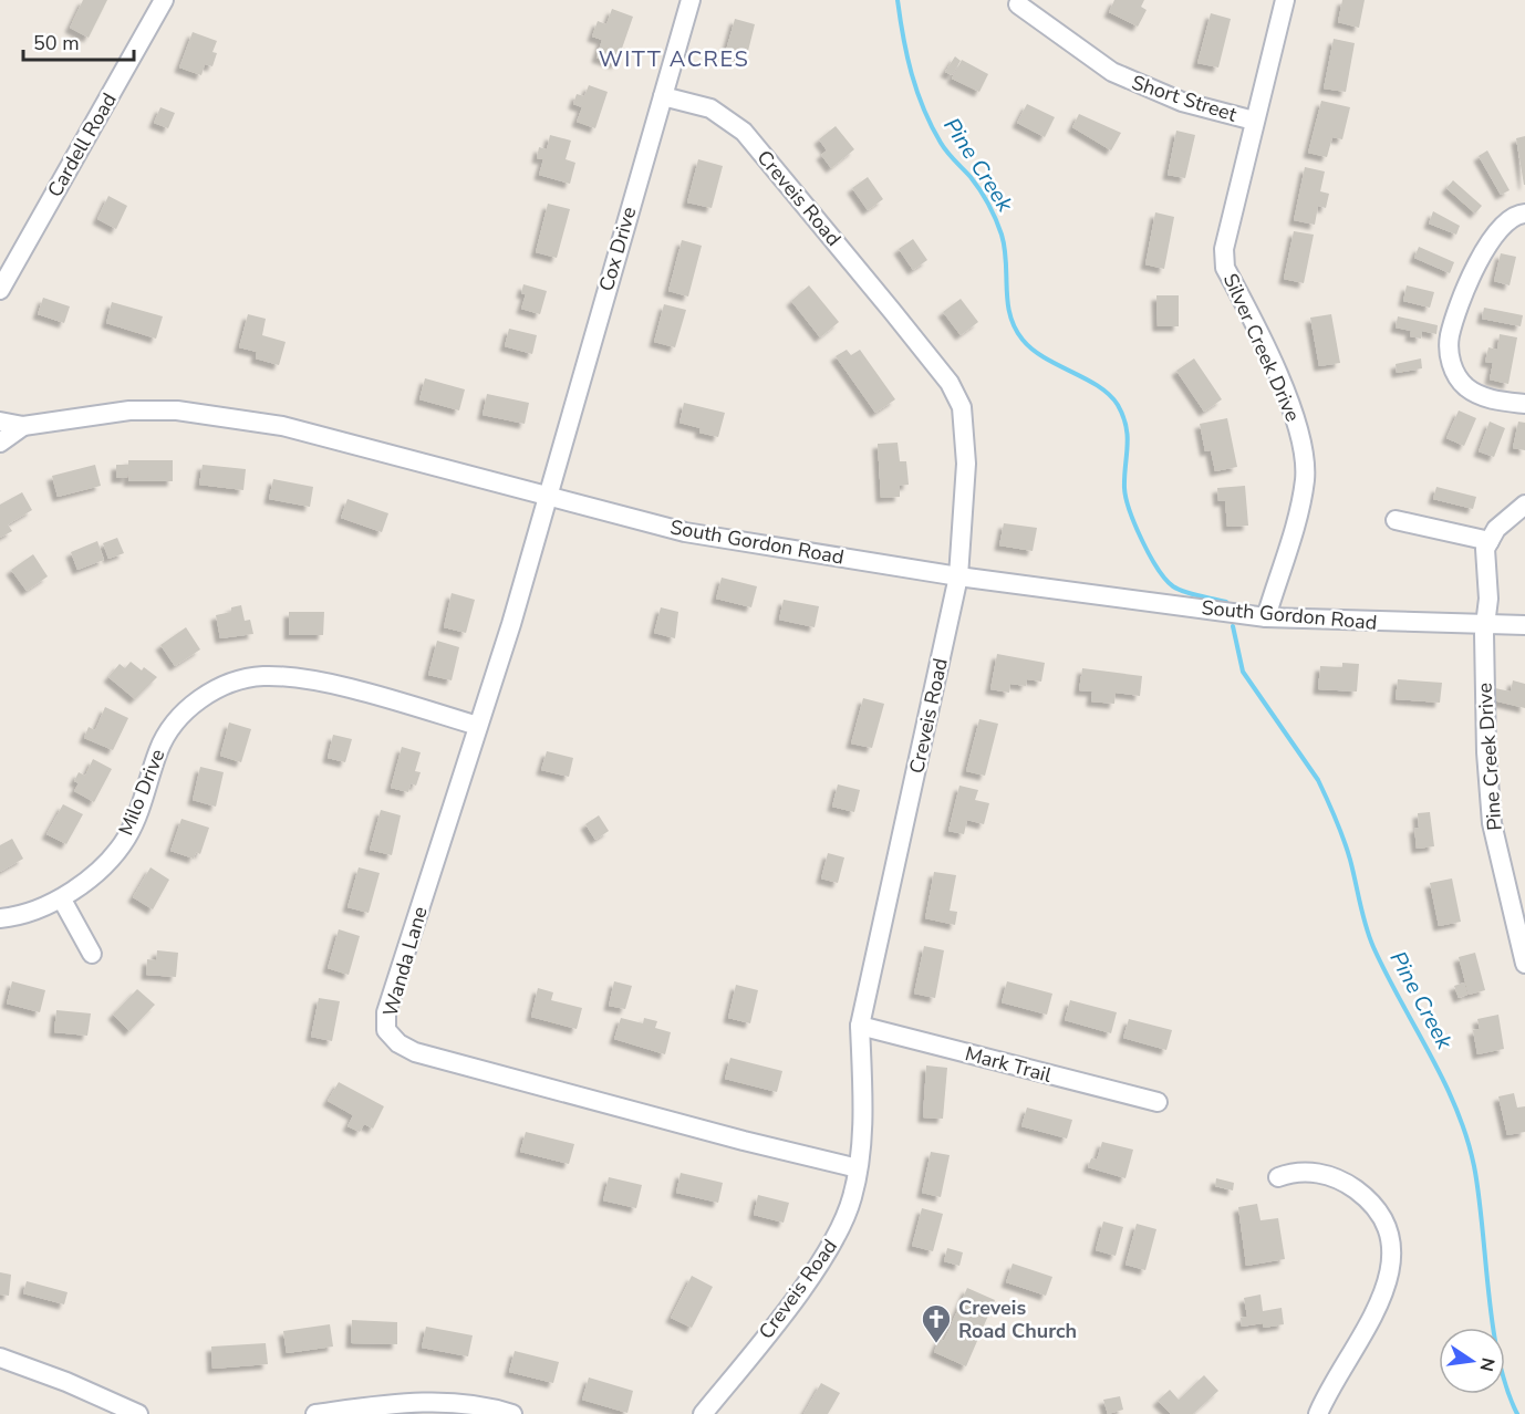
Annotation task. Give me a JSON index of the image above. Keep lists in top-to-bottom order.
{
  "streets": {
    "street": [
      "Short Street",
      "Cardell Road",
      "Creveis Road",
      "Cox Drive",
      "Silver Creek Drive",
      "South Gordon Road",
      "Pine Creek Drive",
      "Milo Drive",
      "Wanda Lane",
      "Mark Trail"
    ]
  },
  "crossings": [
    ["Short Street", "Silver Creek Drive"],
    ["Creveis Road", "Cox Drive"],
    ["Creveis Road", "South Gordon Road"],
    ["Creveis Road", "Wanda Lane"],
    ["Creveis Road", "Mark Trail"],
    ["Cox Drive", "South Gordon Road"],
    ["Cox Drive", "Wanda Lane"],
    ["Silver Creek Drive", "South Gordon Road"],
    ["South Gordon Road", "Pine Creek Drive"],
    ["South Gordon Road", "Wanda Lane"],
    ["Milo Drive", "Wanda Lane"]
  ],
  "districts": ["WITT ACRES"],
  "water": ["Pine Creek"],
  "places": {
    "church": ["Creveis Road Church"]
  },
  "scale_bar": "50 m",
  "north": "right"
}
